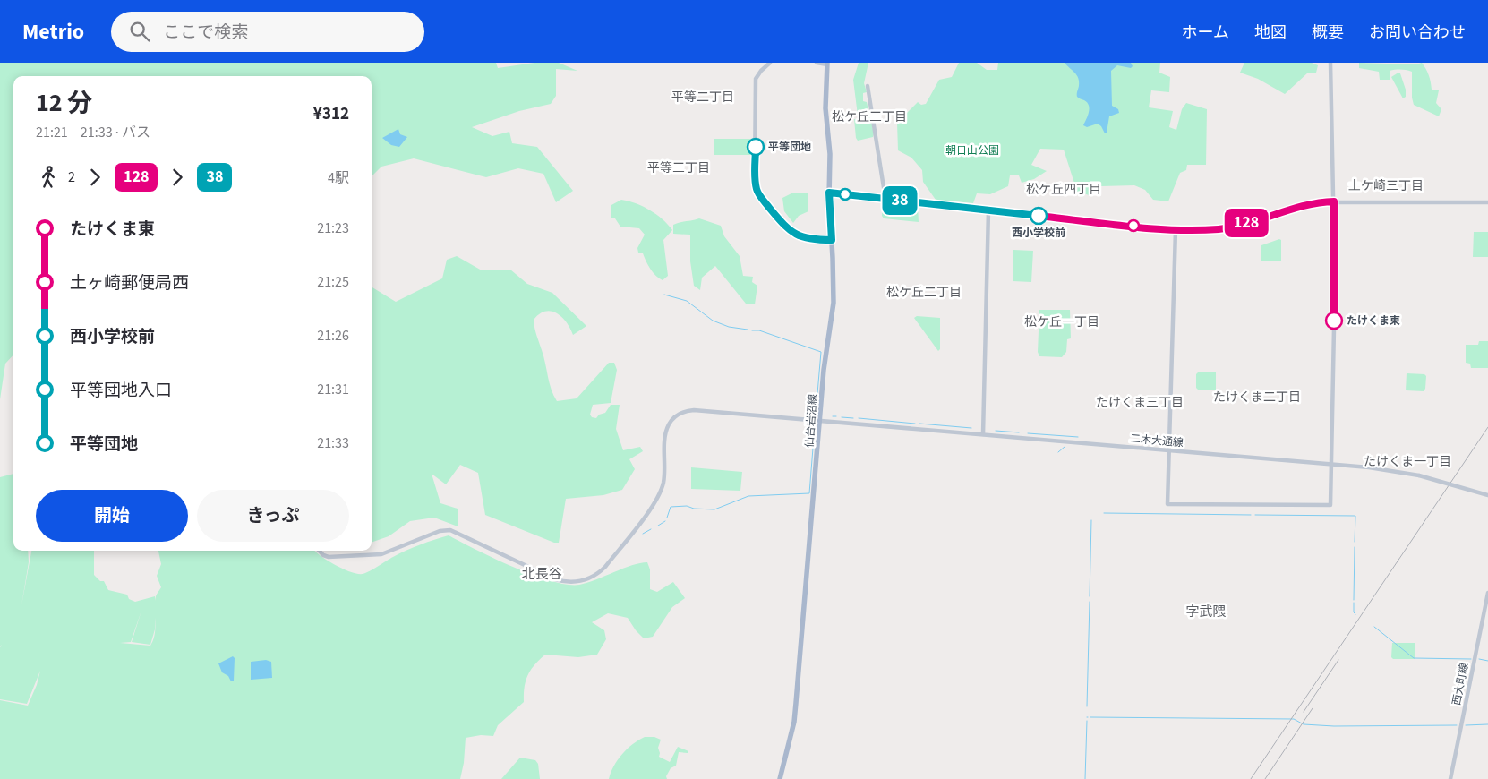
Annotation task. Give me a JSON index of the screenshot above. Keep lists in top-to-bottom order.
{
  "streets": {
    "main road": ["仙台岩沼線"],
    "street": ["二木大通線", "西大町線"]
  },
  "crossings": [
    ["仙台岩沼線", "二木大通線"]
  ],
  "districts": [
    "平等二丁目",
    "松ケ丘三丁目",
    "平等三丁目",
    "土ケ崎三丁目",
    "松ケ丘四丁目",
    "松ケ丘二丁目",
    "松ケ丘一丁目",
    "たけくま二丁目",
    "たけくま三丁目",
    "たけくま一丁目",
    "北長谷",
    "字武隈"
  ],
  "parks": ["朝日山公園"],
  "places": ["平等団地", "西小学校前", "たけくま東"],
  "lines": ["bus line 38", "bus line 128"],
  "page": {
    "header": "Metrio",
    "search": "ここで検索",
    "nav": [
      "ホーム",
      "地図",
      "概要",
      "お問い合わせ"
    ],
    "on_map": ["128", "38"],
    "heading": ["12 分", "21:21 – 21:33 · バス", "¥312"],
    "legs": [
      "2",
      "128",
      "38",
      "4駅"
    ],
    "list": [
      {
        "name": "たけくま東",
        "value": "21:23"
      },
      {
        "name": "土ヶ崎郵便局西",
        "value": "21:25"
      },
      {
        "name": "西小学校前",
        "value": "21:26"
      },
      {
        "name": "平等団地入口",
        "value": "21:31"
      },
      {
        "name": "平等団地",
        "value": "21:33"
      }
    ],
    "buttons": ["開始", "きっぷ"]
  }
}
